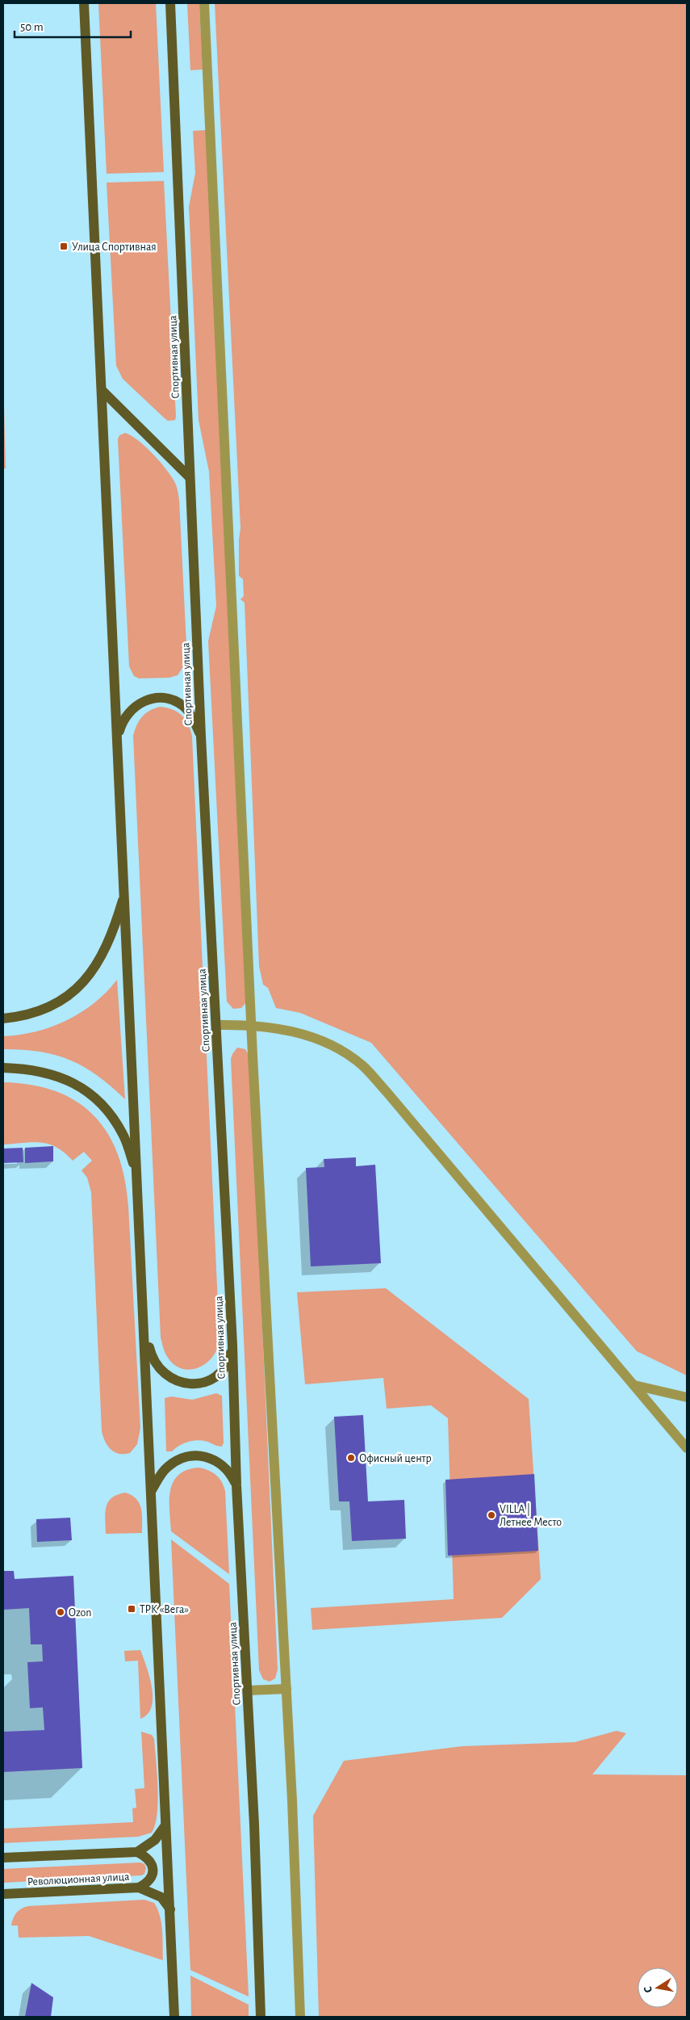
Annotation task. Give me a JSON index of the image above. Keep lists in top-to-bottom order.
{
  "streets": {
    "main road": ["Спортивная улица", "Революционная улица"]
  },
  "places": {
    "transit": ["Улица Спортивная", "ТРК «Вега»"],
    "other": ["Офисный центр", "VILLA | Летнее Место", "Ozon"]
  },
  "scale_bar": "50 m",
  "north": "left"
}
